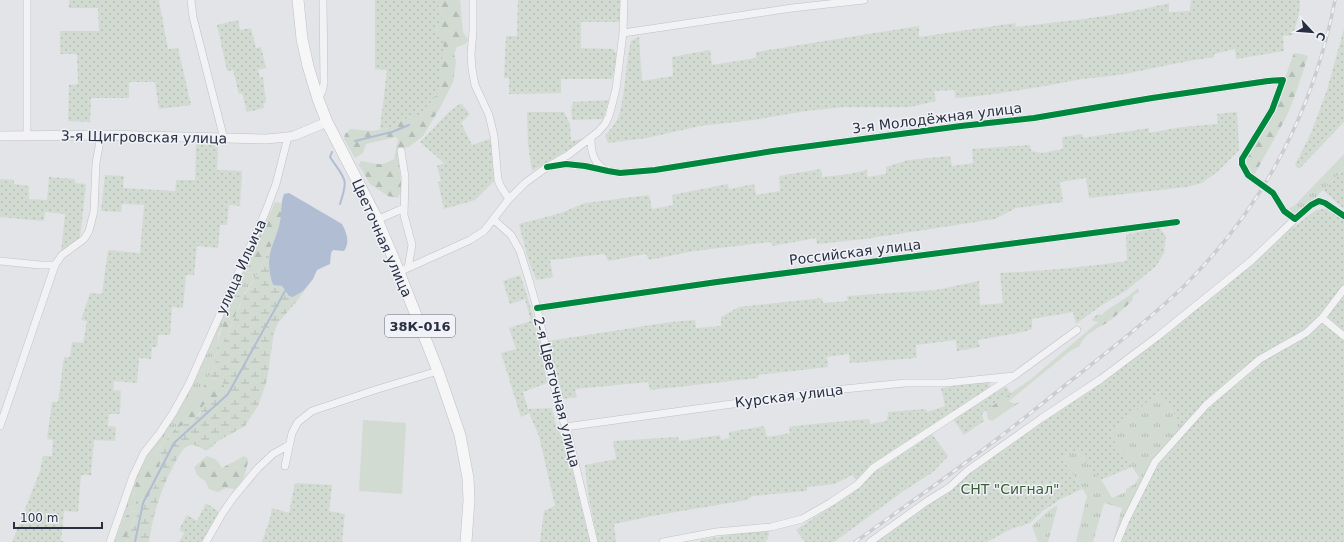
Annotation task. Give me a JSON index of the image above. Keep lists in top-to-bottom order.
{
  "streets": {
    "main road": ["Цветочная улица", "38К-016"],
    "street": [
      "3-я Молодёжная улица",
      "3-я Щигровская улица",
      "Российская улица",
      "улица Ильича",
      "2-я Цветочная улица",
      "Курская улица"
    ]
  },
  "crossings": [
    ["3-я Щигровская улица", "улица Ильича"],
    ["Российская улица", "2-я Цветочная улица"],
    ["2-я Цветочная улица", "Курская улица"]
  ],
  "parks": ["СНТ \"Сигнал\""],
  "scale_bar": "100 m",
  "north": "bottom right"
}
